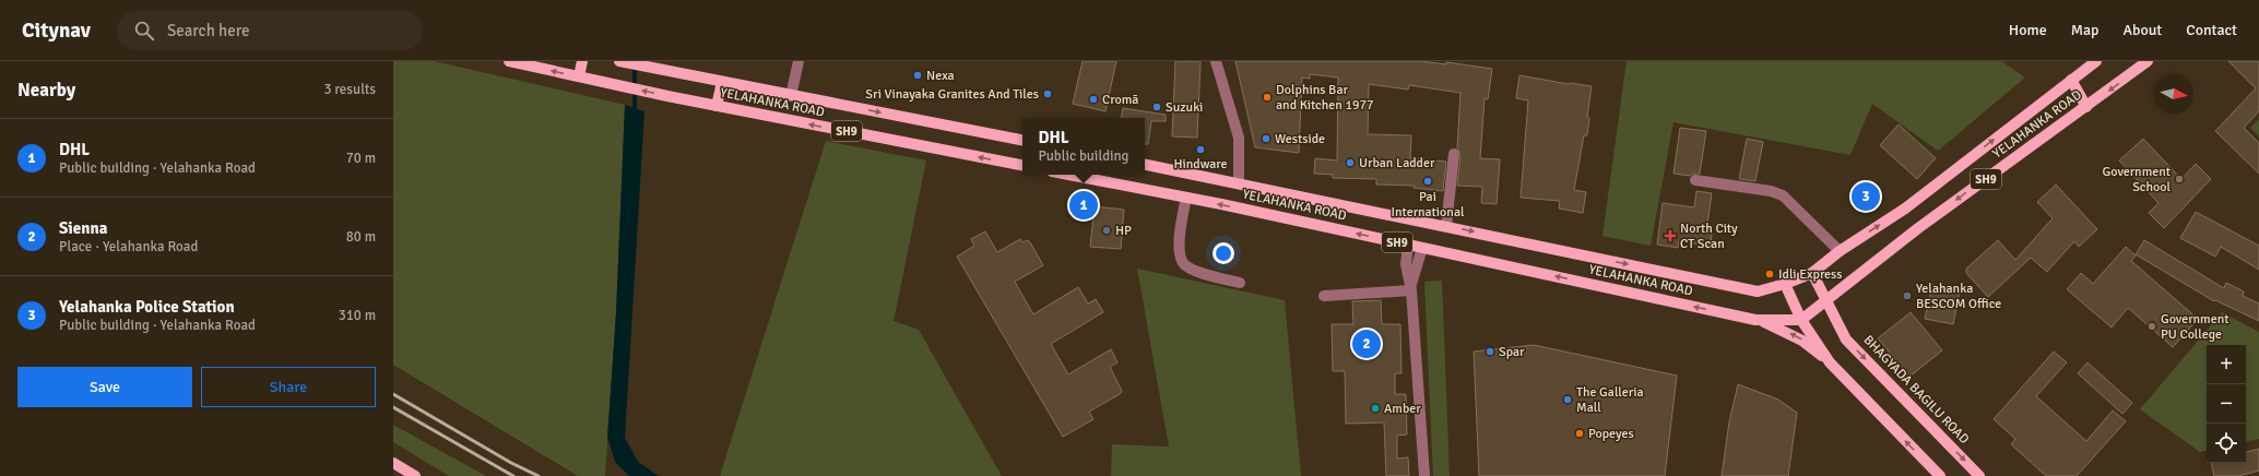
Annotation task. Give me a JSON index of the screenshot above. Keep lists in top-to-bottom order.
{
  "streets": {
    "main road": ["YELAHANKA ROAD", "SH9", "BHAGYADA BAGILU ROAD"]
  },
  "crossings": [
    ["YELAHANKA ROAD", "SH9"],
    ["YELAHANKA ROAD", "BHAGYADA BAGILU ROAD"]
  ],
  "places": {
    "other": [
      "Nexa",
      "Sri Vinayaka Granites And Tiles",
      "Dolphins Bar and Kitchen 1977",
      "Cromā",
      "Suzuki",
      "Westside",
      "Hindware",
      "Urban Ladder",
      "Government School",
      "Pai International",
      "HP",
      "Idli Express",
      "Yelahanka BESCOM Office",
      "Government PU College",
      "Spar",
      "The Galleria Mall",
      "Amber",
      "Popeyes"
    ],
    "health": ["North City CT Scan"]
  },
  "north": "right",
  "page": {
    "header": "Citynav",
    "search": "Search here",
    "nav": [
      "Home",
      "Map",
      "About",
      "Contact"
    ],
    "heading": ["Nearby", "3 results"],
    "list": [
      {
        "mark": "1",
        "name": "DHL",
        "note": "Public building · Yelahanka Road",
        "value": "70 m"
      },
      {
        "mark": "2",
        "name": "Sienna",
        "note": "Place · Yelahanka Road",
        "value": "80 m"
      },
      {
        "mark": "3",
        "name": "Yelahanka Police Station",
        "note": "Public building · Yelahanka Road",
        "value": "310 m"
      }
    ],
    "popup": ["DHL", "Public building"],
    "pins": ["3", "1", "2"],
    "map_buttons": ["+", "−"],
    "buttons": ["Save", "Share"]
  }
}
